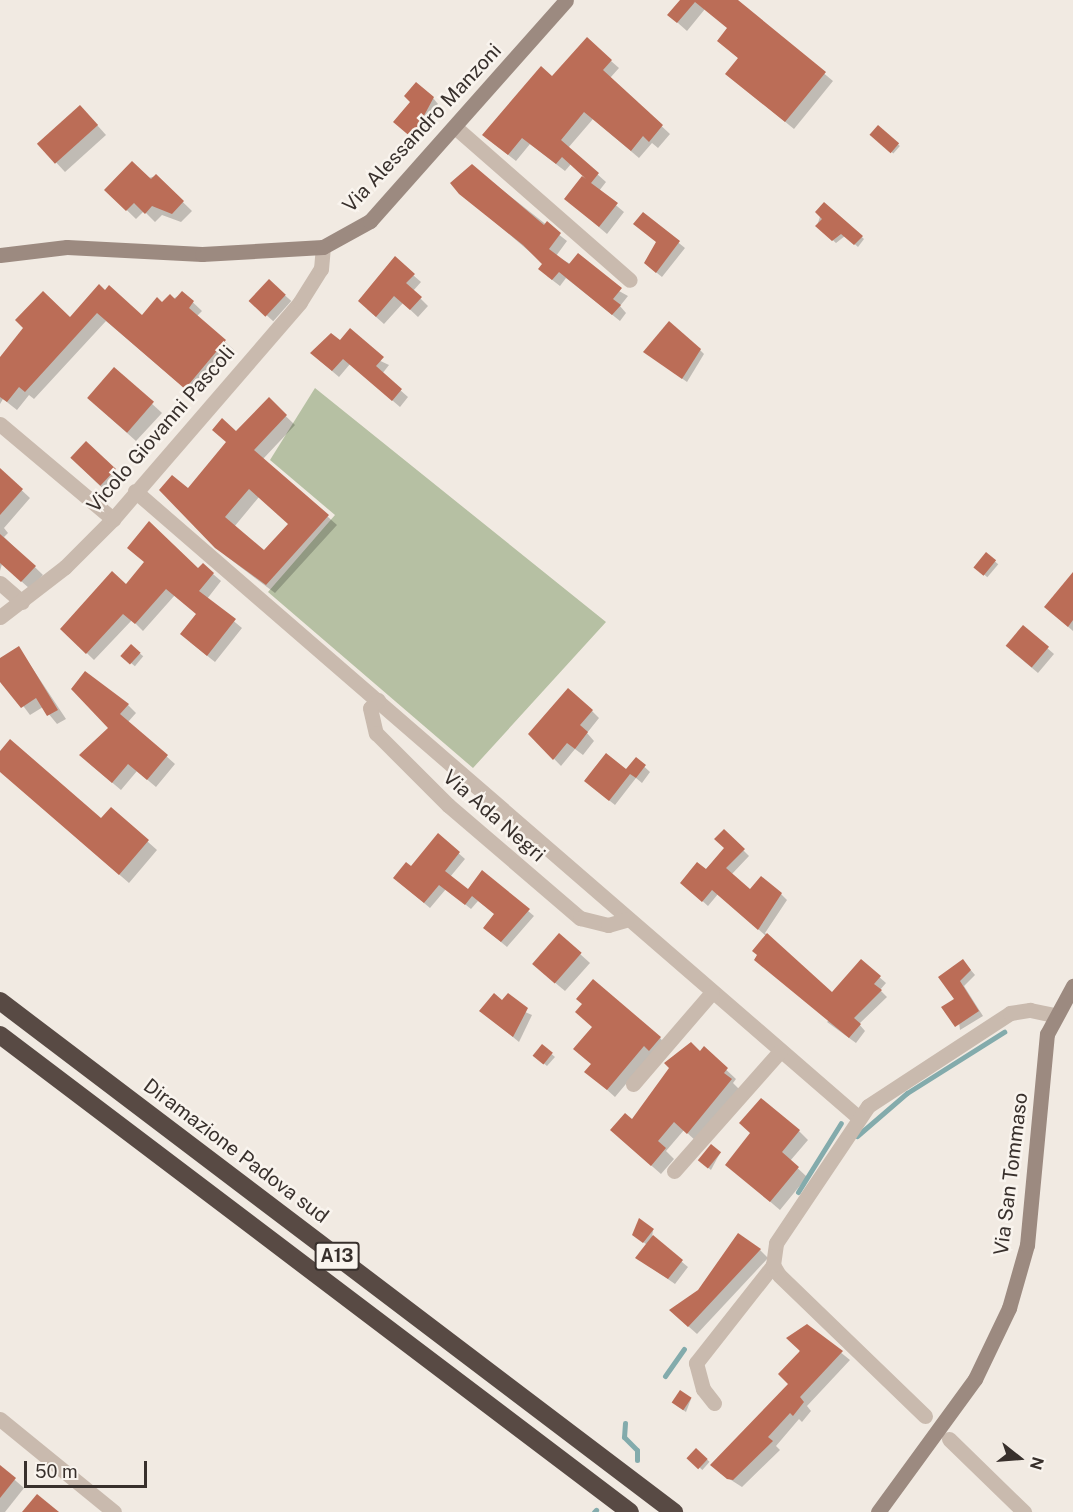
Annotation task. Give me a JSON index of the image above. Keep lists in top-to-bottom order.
{
  "streets": {
    "highway": ["Diramazione Padova sud", "A13"],
    "street": [
      "Via Alessandro Manzoni",
      "Vicolo Giovanni Pascoli",
      "Via Ada Negri",
      "Via San Tommaso"
    ]
  },
  "crossings": [
    ["Via Alessandro Manzoni", "Vicolo Giovanni Pascoli"],
    ["Vicolo Giovanni Pascoli", "Via Ada Negri"]
  ],
  "scale_bar": "50 m",
  "north": "right"
}
